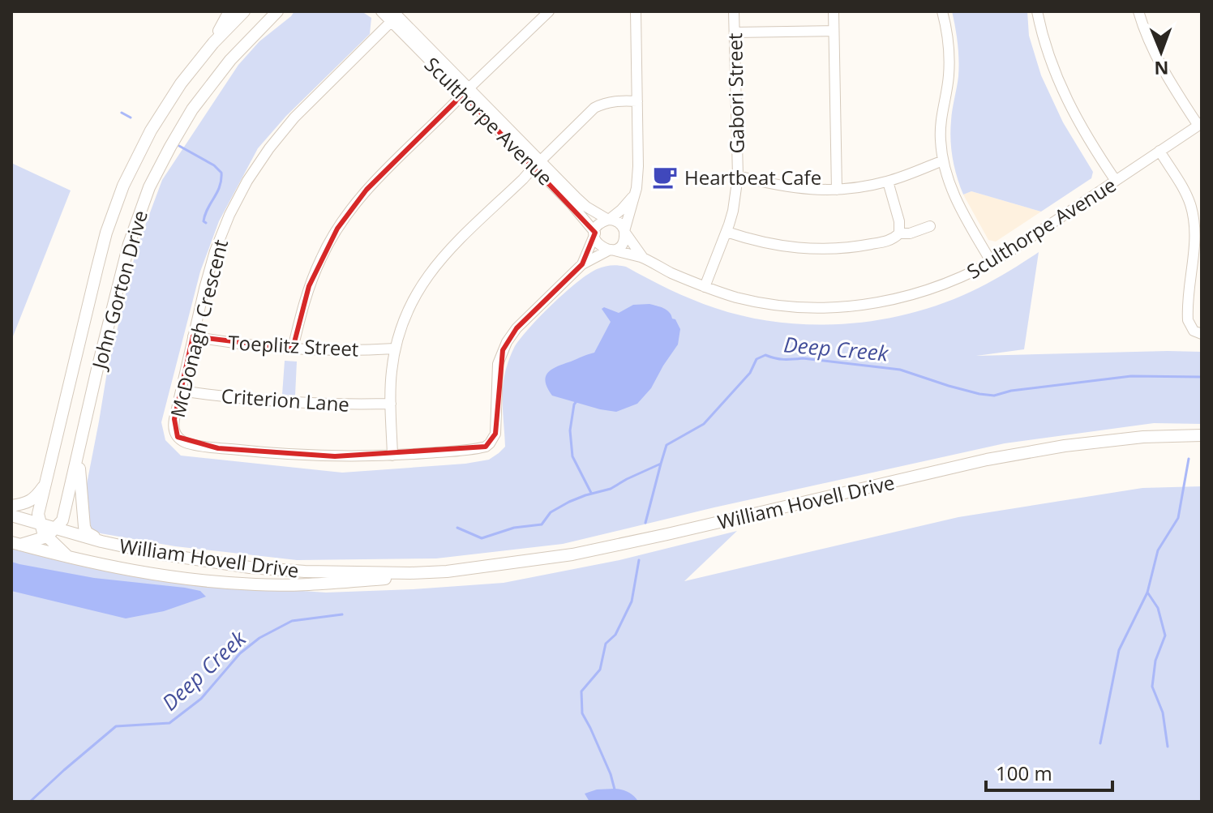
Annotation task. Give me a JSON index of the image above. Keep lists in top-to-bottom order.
{
  "streets": {
    "main road": ["John Gorton Drive", "William Hovell Drive"],
    "street": [
      "Gabori Street",
      "Sculthorpe Avenue",
      "McDonagh Crescent",
      "Toeplitz Street",
      "Criterion Lane"
    ]
  },
  "crossings": [
    ["Gabori Street", "Sculthorpe Avenue"],
    ["Sculthorpe Avenue", "McDonagh Crescent"],
    ["John Gorton Drive", "William Hovell Drive"],
    ["McDonagh Crescent", "Toeplitz Street"],
    ["McDonagh Crescent", "Criterion Lane"]
  ],
  "water": ["Deep Creek"],
  "places": {
    "cafe": ["Heartbeat Cafe"]
  },
  "scale_bar": "100 m",
  "north": "bottom"
}
